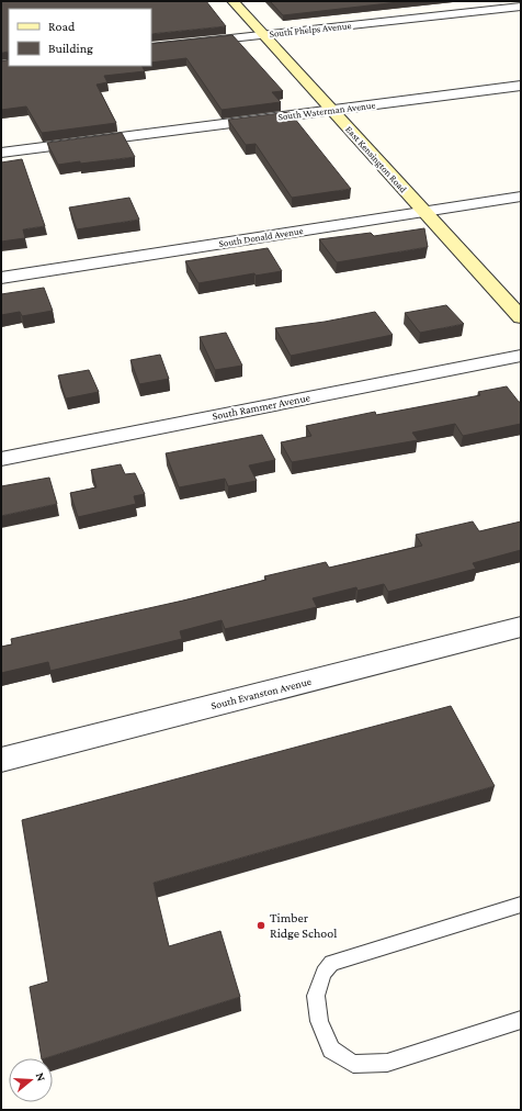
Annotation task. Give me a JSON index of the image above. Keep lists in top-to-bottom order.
{
  "streets": {
    "main road": ["East Kensington Road"],
    "street": [
      "South Phelps Avenue",
      "South Waterman Avenue",
      "South Donald Avenue",
      "South Rammer Avenue",
      "South Evanston Avenue"
    ]
  },
  "crossings": [
    ["South Phelps Avenue", "East Kensington Road"],
    ["South Waterman Avenue", "East Kensington Road"],
    ["East Kensington Road", "South Donald Avenue"]
  ],
  "places": ["Timber Ridge School"],
  "legend": ["Road", "Building"],
  "north": "right"
}
